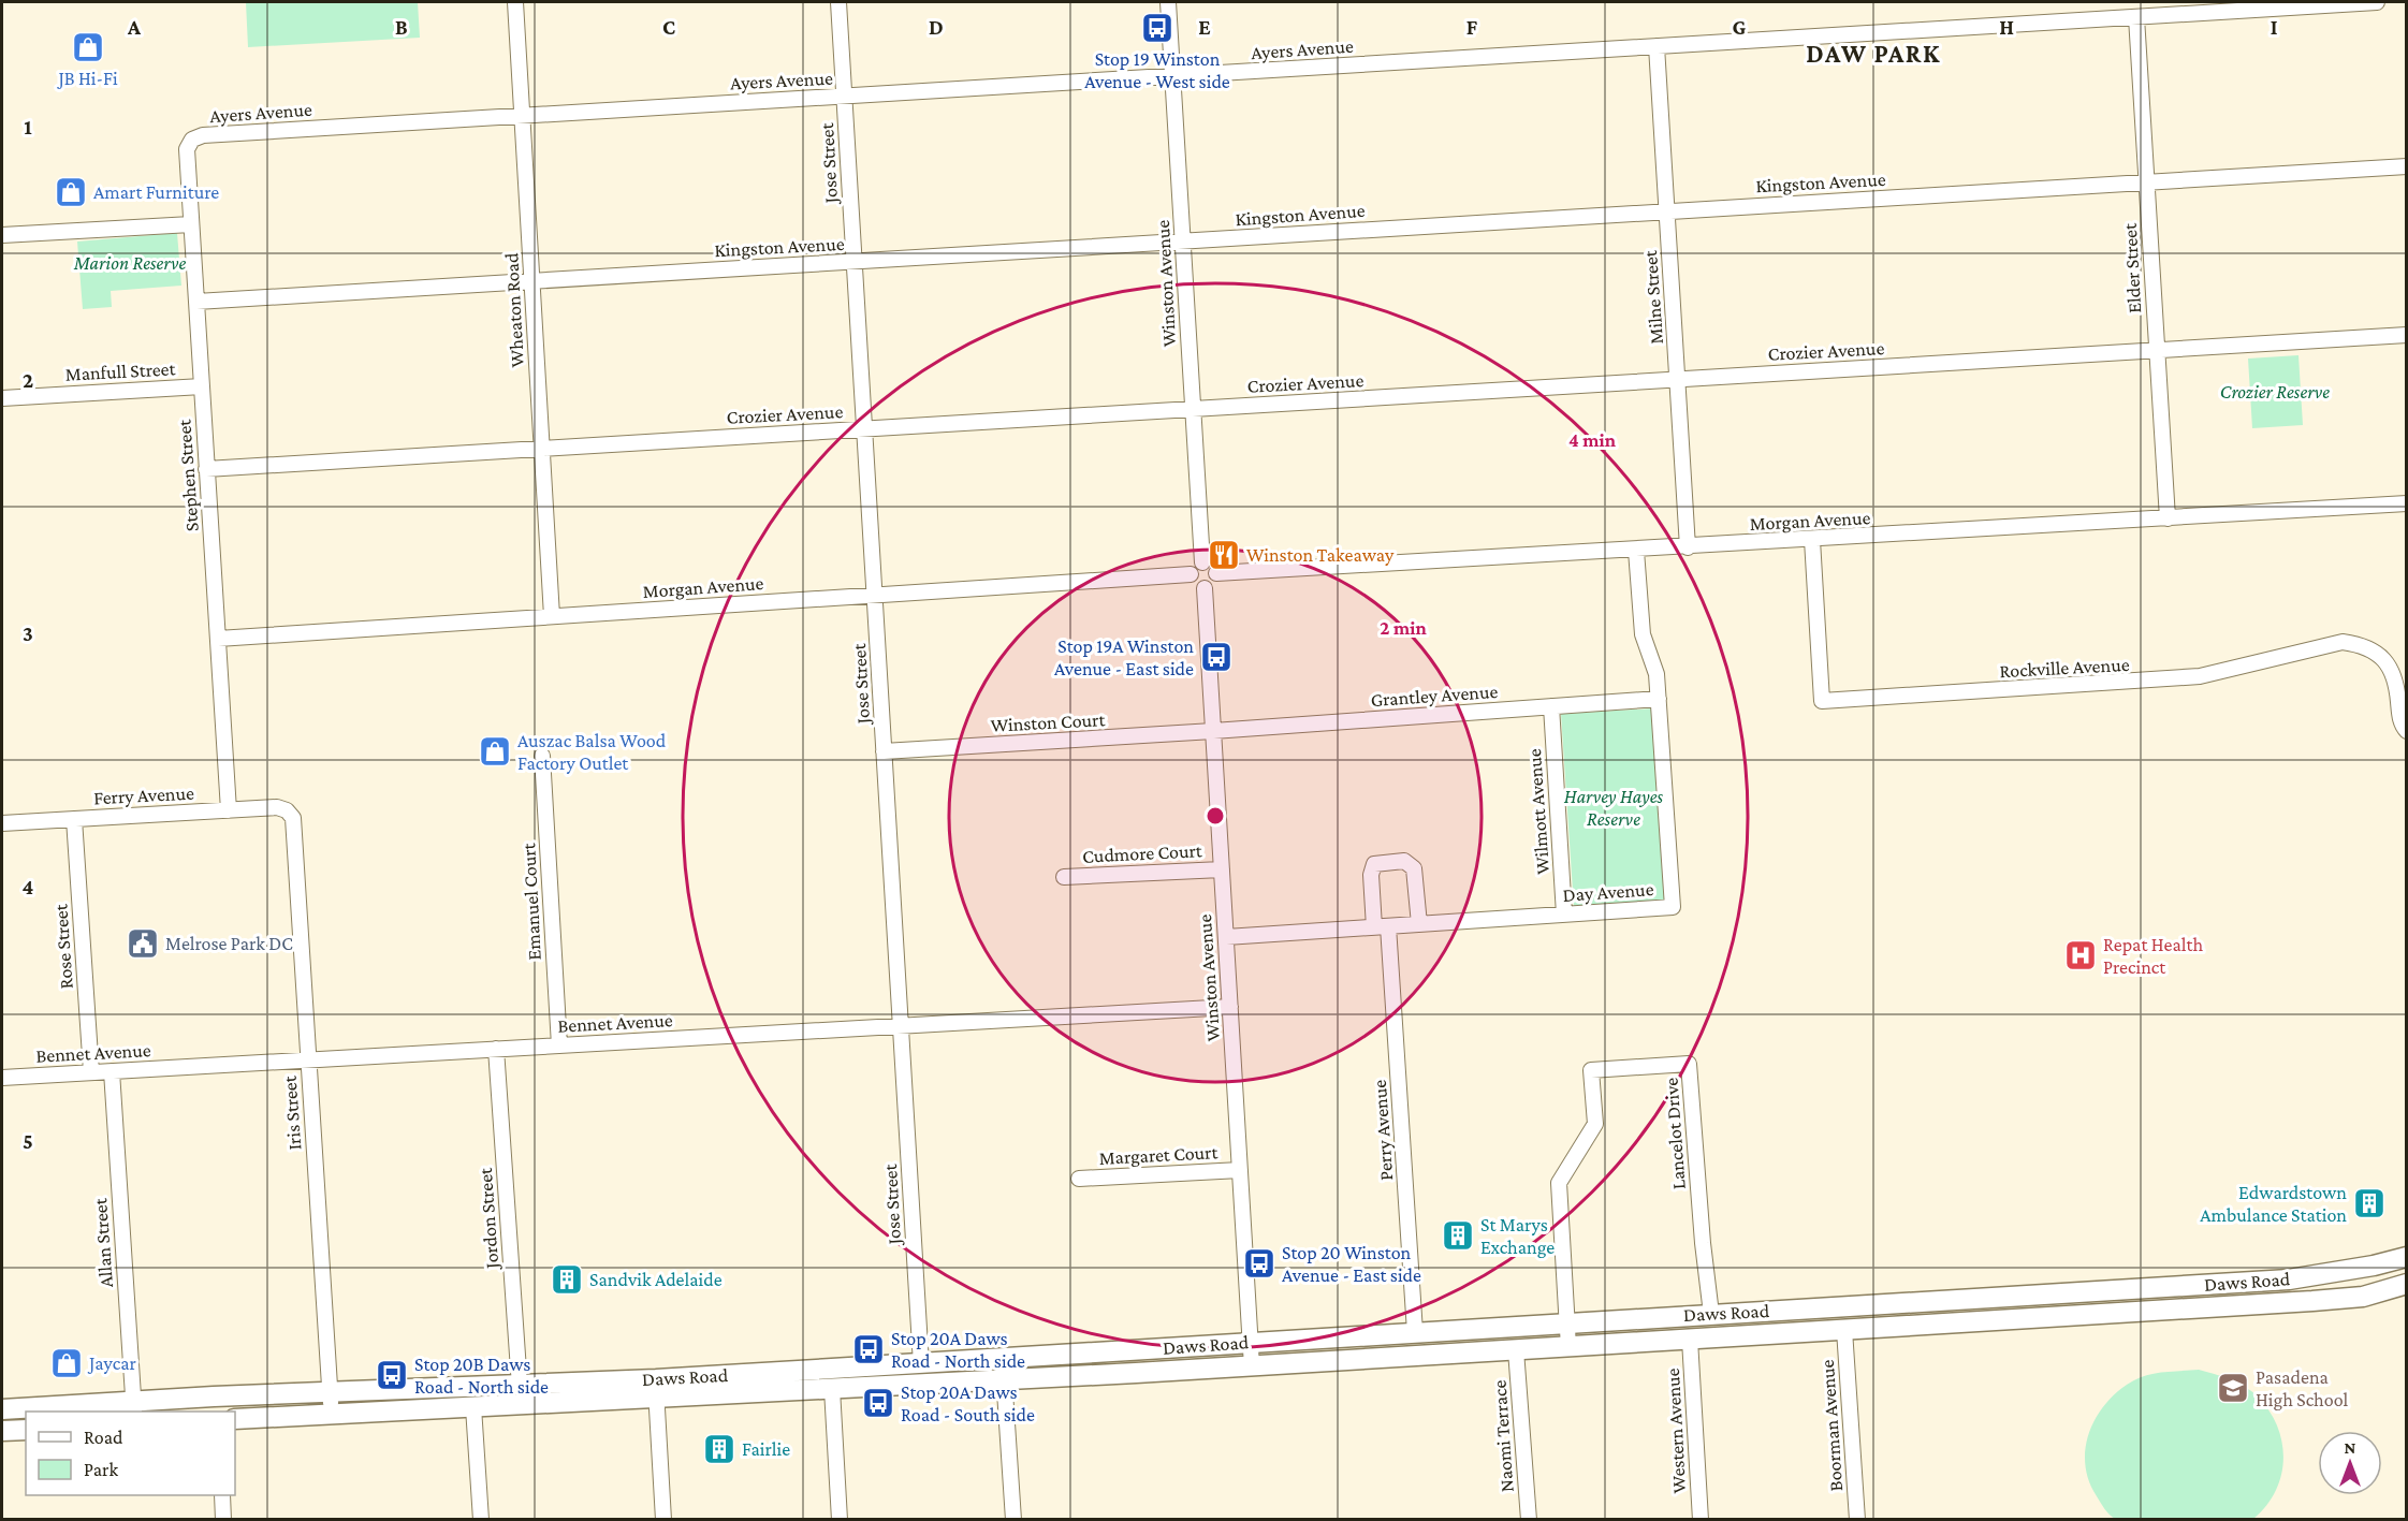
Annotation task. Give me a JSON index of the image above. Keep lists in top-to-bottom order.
{
  "streets": {
    "main road": ["Daws Road"],
    "street": [
      "Ayers Avenue",
      "Jose Street",
      "Kingston Avenue",
      "Elder Street",
      "Winston Avenue",
      "Milne Street",
      "Wheaton Road",
      "Crozier Avenue",
      "Manfull Street",
      "Stephen Street",
      "Morgan Avenue",
      "Rockville Avenue",
      "Grantley Avenue",
      "Winston Court",
      "Ferry Avenue",
      "Wilmott Avenue",
      "Cudmore Court",
      "Day Avenue",
      "Emanuel Court",
      "Rose Street",
      "Bennet Avenue",
      "Iris Street",
      "Perry Avenue",
      "Lancelot Drive",
      "Margaret Court",
      "Jordon Street",
      "Allan Street",
      "Boorman Avenue",
      "Western Avenue",
      "Naomi Terrace"
    ]
  },
  "crossings": [
    ["Ayers Avenue", "Jose Street"],
    ["Ayers Avenue", "Elder Street"],
    ["Ayers Avenue", "Winston Avenue"],
    ["Ayers Avenue", "Milne Street"],
    ["Ayers Avenue", "Wheaton Road"],
    ["Ayers Avenue", "Stephen Street"],
    ["Jose Street", "Kingston Avenue"],
    ["Jose Street", "Crozier Avenue"],
    ["Jose Street", "Morgan Avenue"],
    ["Jose Street", "Winston Court"],
    ["Jose Street", "Bennet Avenue"],
    ["Jose Street", "Daws Road"],
    ["Kingston Avenue", "Elder Street"],
    ["Kingston Avenue", "Winston Avenue"],
    ["Kingston Avenue", "Milne Street"],
    ["Kingston Avenue", "Wheaton Road"],
    ["Kingston Avenue", "Stephen Street"],
    ["Elder Street", "Crozier Avenue"],
    ["Elder Street", "Morgan Avenue"],
    ["Winston Avenue", "Crozier Avenue"],
    ["Winston Avenue", "Morgan Avenue"],
    ["Winston Avenue", "Grantley Avenue"],
    ["Winston Avenue", "Winston Court"],
    ["Winston Avenue", "Cudmore Court"],
    ["Winston Avenue", "Day Avenue"],
    ["Winston Avenue", "Bennet Avenue"],
    ["Winston Avenue", "Margaret Court"],
    ["Winston Avenue", "Daws Road"],
    ["Milne Street", "Crozier Avenue"],
    ["Milne Street", "Morgan Avenue"],
    ["Wheaton Road", "Crozier Avenue"],
    ["Wheaton Road", "Morgan Avenue"],
    ["Crozier Avenue", "Stephen Street"],
    ["Manfull Street", "Stephen Street"],
    ["Stephen Street", "Morgan Avenue"],
    ["Stephen Street", "Ferry Avenue"],
    ["Morgan Avenue", "Rockville Avenue"],
    ["Morgan Avenue", "Day Avenue"],
    ["Grantley Avenue", "Winston Court"],
    ["Grantley Avenue", "Wilmott Avenue"],
    ["Grantley Avenue", "Day Avenue"],
    ["Ferry Avenue", "Rose Street"],
    ["Ferry Avenue", "Iris Street"],
    ["Wilmott Avenue", "Day Avenue"],
    ["Day Avenue", "Perry Avenue"],
    ["Emanuel Court", "Bennet Avenue"],
    ["Rose Street", "Bennet Avenue"],
    ["Bennet Avenue", "Iris Street"],
    ["Bennet Avenue", "Jordon Street"],
    ["Bennet Avenue", "Allan Street"],
    ["Iris Street", "Daws Road"],
    ["Perry Avenue", "Daws Road"],
    ["Lancelot Drive", "Daws Road"],
    ["Jordon Street", "Daws Road"],
    ["Allan Street", "Daws Road"],
    ["Daws Road", "Boorman Avenue"],
    ["Daws Road", "Western Avenue"],
    ["Daws Road", "Naomi Terrace"]
  ],
  "districts": ["DAW PARK"],
  "parks": ["Marion Reserve", "Crozier Reserve", "Harvey Hayes Reserve"],
  "places": {
    "bus stop": [
      "Stop 19 Winston Avenue - West side",
      "Stop 19A Winston Avenue - East side",
      "Stop 20 Winston Avenue - East side",
      "Stop 20A Daws Road - North side",
      "Stop 20B Daws Road - North side",
      "Stop 20A Daws Road - South side"
    ],
    "shop": [
      "JB Hi-Fi",
      "Amart Furniture",
      "Auszac Balsa Wood Factory Outlet",
      "Jaycar"
    ],
    "restaurant": ["Winston Takeaway"],
    "public building": ["Melrose Park DC"],
    "hospital": ["Repat Health Precinct"],
    "building": [
      "Edwardstown Ambulance Station",
      "St Marys Exchange",
      "Sandvik Adelaide",
      "Fairlie"
    ],
    "school or university": ["Pasadena High School"]
  },
  "legend": ["Road", "Park"],
  "north": "top",
  "grid": {
    "columns": [
      "A",
      "B",
      "C",
      "D",
      "E",
      "F",
      "G",
      "H",
      "I"
    ],
    "rows": [
      "1",
      "2",
      "3",
      "4",
      "5"
    ]
  },
  "rings": ["4 min", "2 min"]
}
